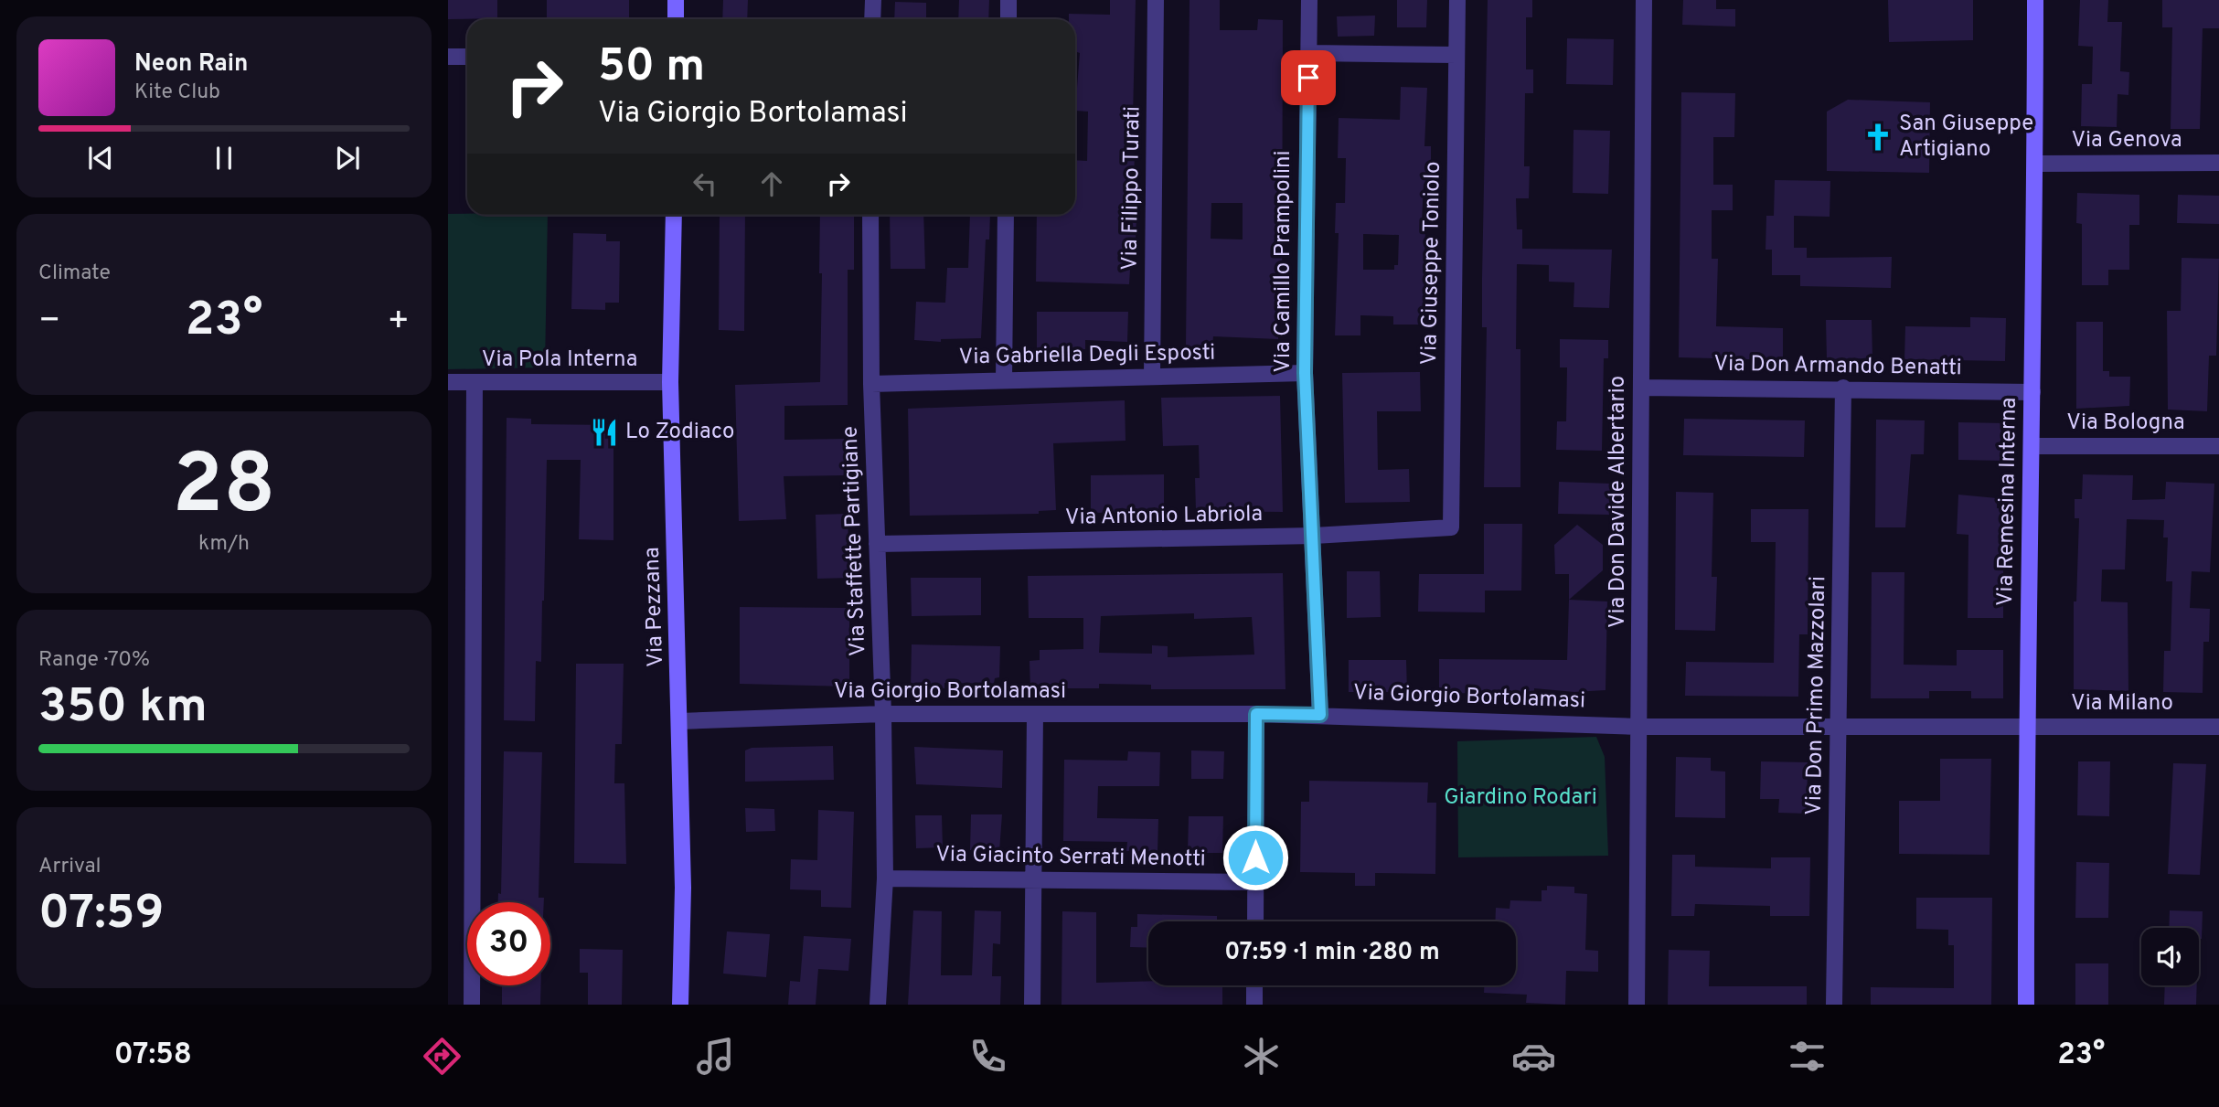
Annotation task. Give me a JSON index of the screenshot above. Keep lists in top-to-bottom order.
{
  "streets": {
    "street": [
      "Via Genova",
      "Via Filippo Turati",
      "Via Camillo Prampolini",
      "Via Giuseppe Toniolo",
      "Via Gabriella Degli Esposti",
      "Via Pola Interna",
      "Via Don Armando Benatti",
      "Via Bologna",
      "Via Don Davide Albertario",
      "Via Remesina Interna",
      "Via Antonio Labriola",
      "Via Staffette Partigiane",
      "Via Pezzana",
      "Via Giorgio Bortolamasi",
      "Via Don Primo Mazzolari",
      "Via Milano",
      "Via Giacinto Serrati Menotti"
    ]
  },
  "crossings": [
    ["Via Genova", "Via Remesina Interna"],
    ["Via Filippo Turati", "Via Gabriella Degli Esposti"],
    ["Via Camillo Prampolini", "Via Gabriella Degli Esposti"],
    ["Via Camillo Prampolini", "Via Antonio Labriola"],
    ["Via Camillo Prampolini", "Via Giorgio Bortolamasi"],
    ["Via Giuseppe Toniolo", "Via Antonio Labriola"],
    ["Via Gabriella Degli Esposti", "Via Staffette Partigiane"],
    ["Via Pola Interna", "Via Pezzana"],
    ["Via Don Armando Benatti", "Via Don Davide Albertario"],
    ["Via Don Armando Benatti", "Via Remesina Interna"],
    ["Via Don Armando Benatti", "Via Don Primo Mazzolari"],
    ["Via Bologna", "Via Remesina Interna"],
    ["Via Don Davide Albertario", "Via Giorgio Bortolamasi"],
    ["Via Remesina Interna", "Via Giorgio Bortolamasi"],
    ["Via Remesina Interna", "Via Milano"],
    ["Via Antonio Labriola", "Via Staffette Partigiane"],
    ["Via Staffette Partigiane", "Via Giorgio Bortolamasi"],
    ["Via Staffette Partigiane", "Via Giacinto Serrati Menotti"],
    ["Via Pezzana", "Via Giorgio Bortolamasi"],
    ["Via Giorgio Bortolamasi", "Via Don Primo Mazzolari"],
    ["Via Giorgio Bortolamasi", "Via Milano"]
  ],
  "parks": ["Giardino Rodari"],
  "places": {
    "church": ["San Giuseppe Artigiano"],
    "restaurant": ["Lo Zodiaco"]
  },
  "page": {
    "turn": ["50 m", "Via Giorgio Bortolamasi"],
    "song": ["Neon Rain", "Kite Club"],
    "tile": [
      "Climate",
      ["28", "km/h"],
      ["Range · 70%", "350 km"],
      ["Arrival", "07:59"]
    ],
    "heat": ["−", "23°", "+"],
    "limit": "30",
    "trip": "07:59 · 1 min · 280 m",
    "tabs": ["07:58", "23°"]
  }
}
